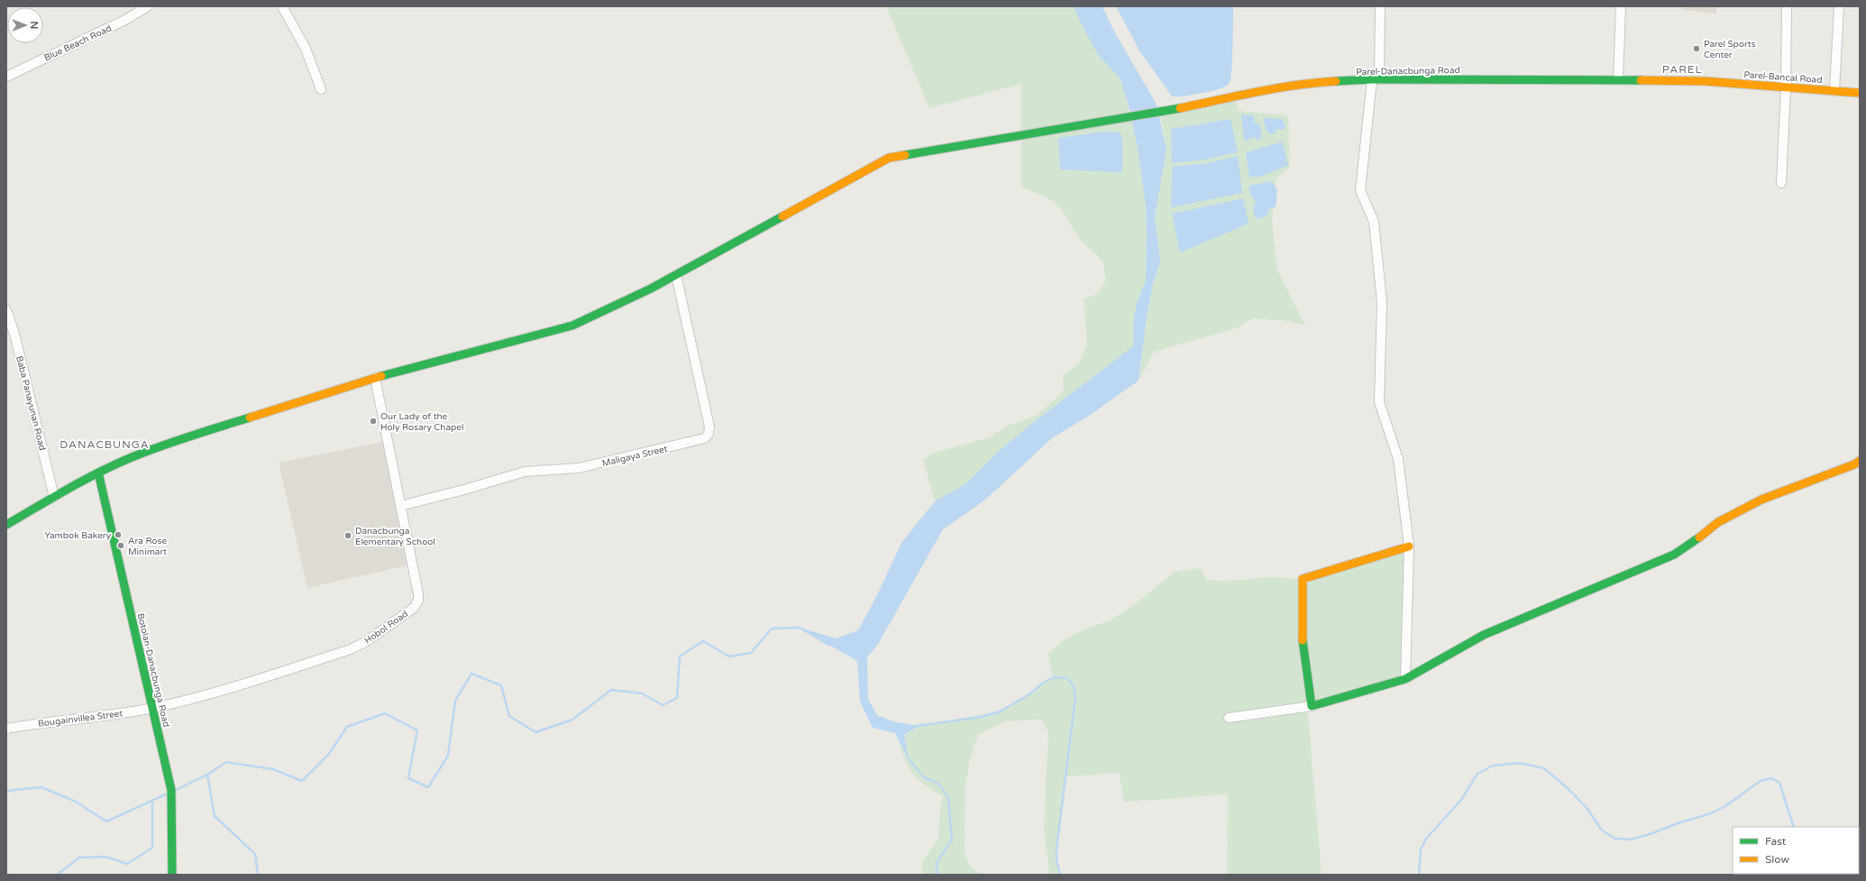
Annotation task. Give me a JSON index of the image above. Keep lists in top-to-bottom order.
{
  "streets": {
    "main road": ["Parel-Danacbunga Road", "Parel-Bancal Road", "Botolan-Danacbunga Road"],
    "street": [
      "Blue Beach Road",
      "Baba Panayunan Road",
      "Maligaya Street",
      "Hobol Road",
      "Bougainvillea Street"
    ]
  },
  "crossings": [
    ["Parel-Danacbunga Road", "Parel-Bancal Road"],
    ["Parel-Danacbunga Road", "Baba Panayunan Road"],
    ["Parel-Danacbunga Road", "Maligaya Street"],
    ["Parel-Danacbunga Road", "Hobol Road"],
    ["Parel-Danacbunga Road", "Botolan-Danacbunga Road"],
    ["Maligaya Street", "Hobol Road"],
    ["Hobol Road", "Botolan-Danacbunga Road"],
    ["Hobol Road", "Bougainvillea Street"],
    ["Botolan-Danacbunga Road", "Bougainvillea Street"]
  ],
  "districts": ["PAREL", "DANACBUNGA"],
  "places": [
    "Parel Sports Center",
    "Our Lady of the Holy Rosary Chapel",
    "Yambok Bakery",
    "Danacbunga Elementary School",
    "Ara Rose Minimart"
  ],
  "legend": ["Fast", "Slow"],
  "north": "right"
}
